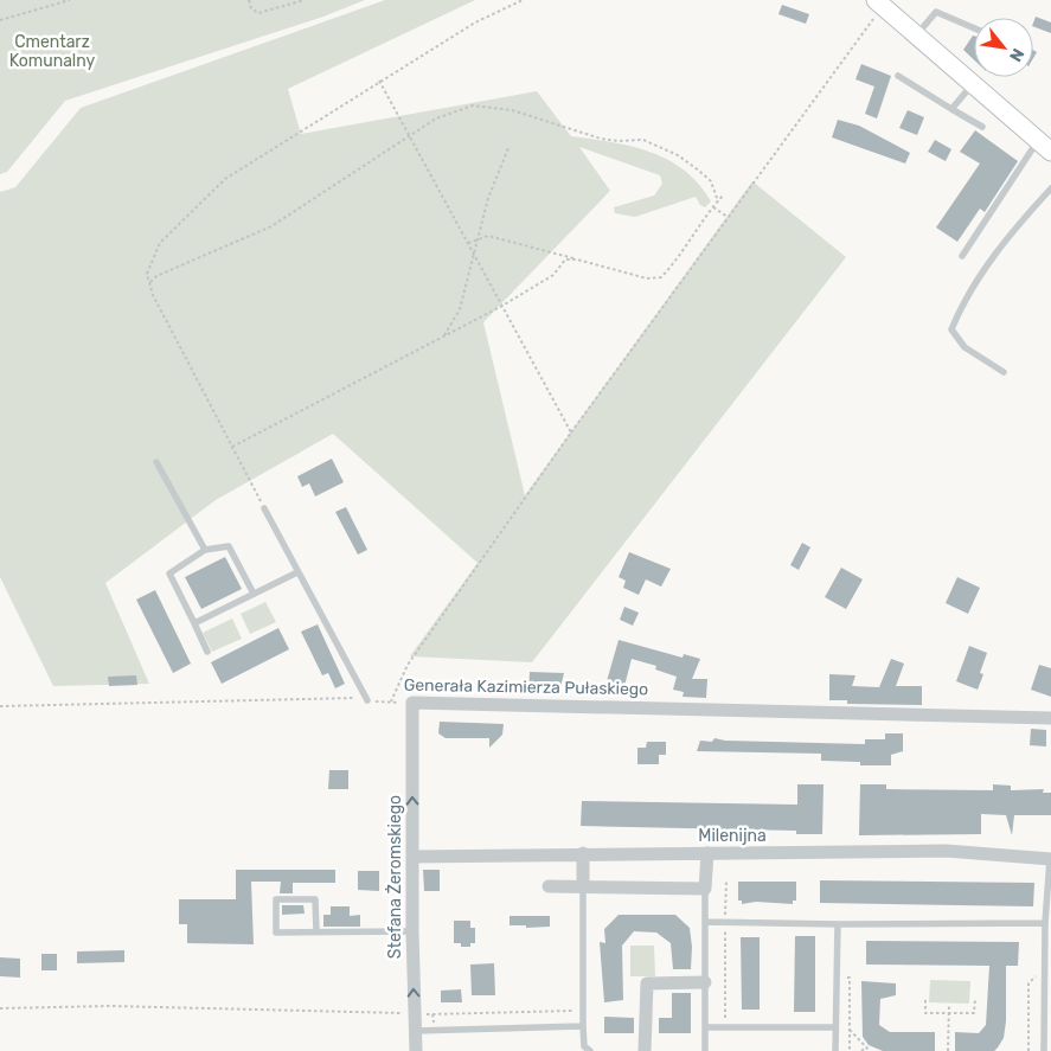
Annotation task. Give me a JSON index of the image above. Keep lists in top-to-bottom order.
{
  "streets": {
    "street": ["Generała Kazimierza Pułaskiego", "Milenijna", "Stefana Żeromskiego"]
  },
  "crossings": [
    ["Generała Kazimierza Pułaskiego", "Stefana Żeromskiego"],
    ["Milenijna", "Stefana Żeromskiego"]
  ],
  "one_way": ["Stefana Żeromskiego"],
  "parks": ["Cmentarz Komunalny"],
  "north": "bottom right"
}
